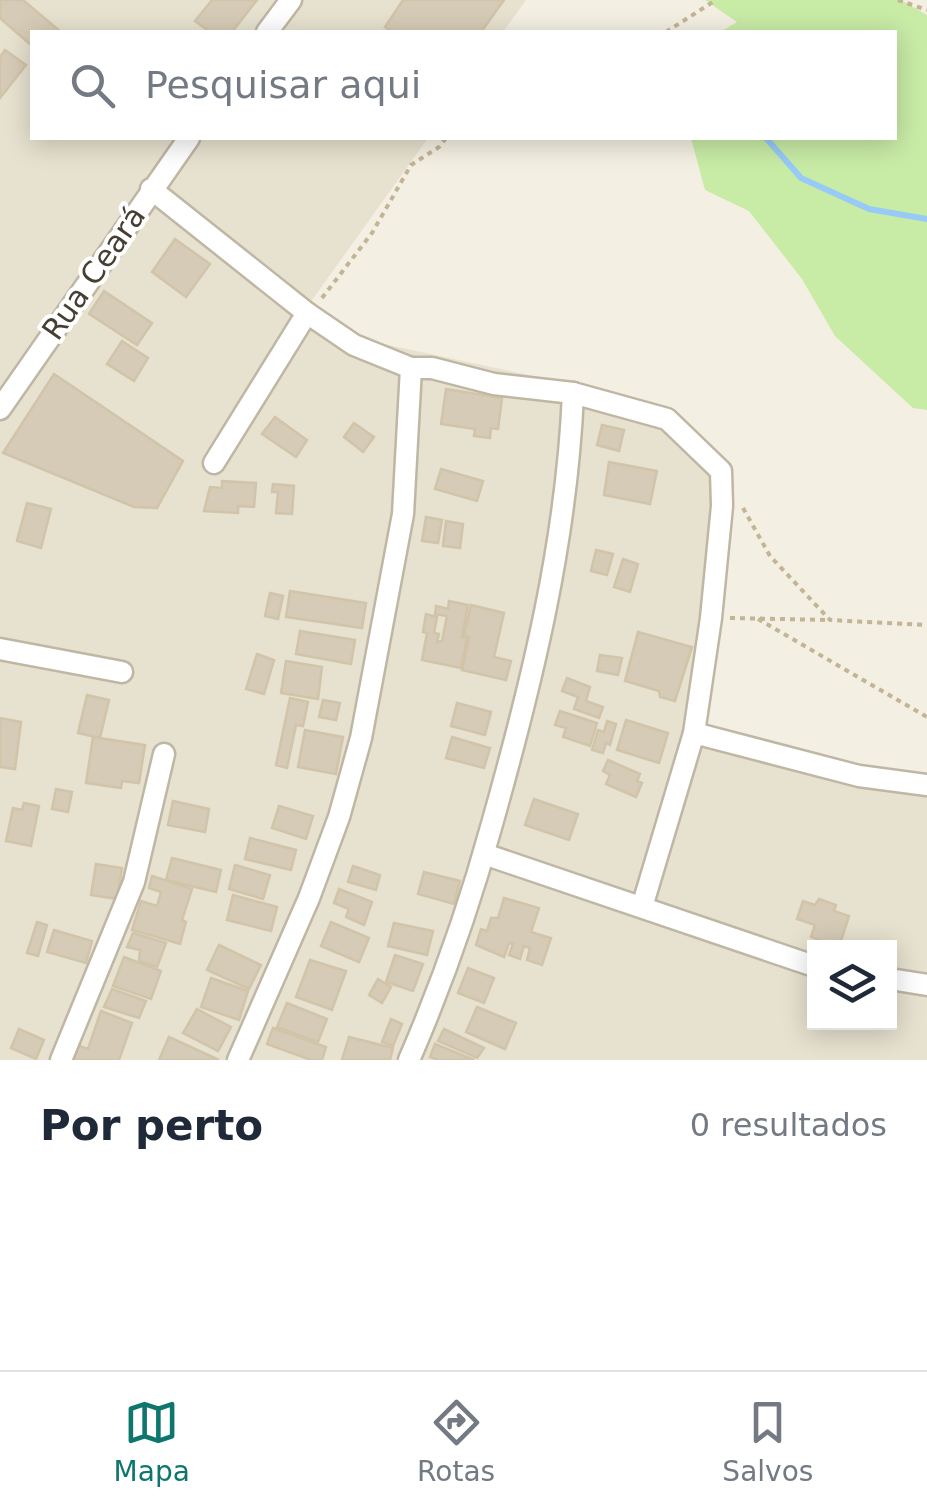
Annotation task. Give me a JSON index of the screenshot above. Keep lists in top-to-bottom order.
{
  "streets": {
    "street": ["Rua Ceará"]
  },
  "page": {
    "search": "Pesquisar aqui",
    "heading": ["Por perto", "0 resultados"],
    "nav": ["Mapa", "Rotas", "Salvos"]
  }
}
